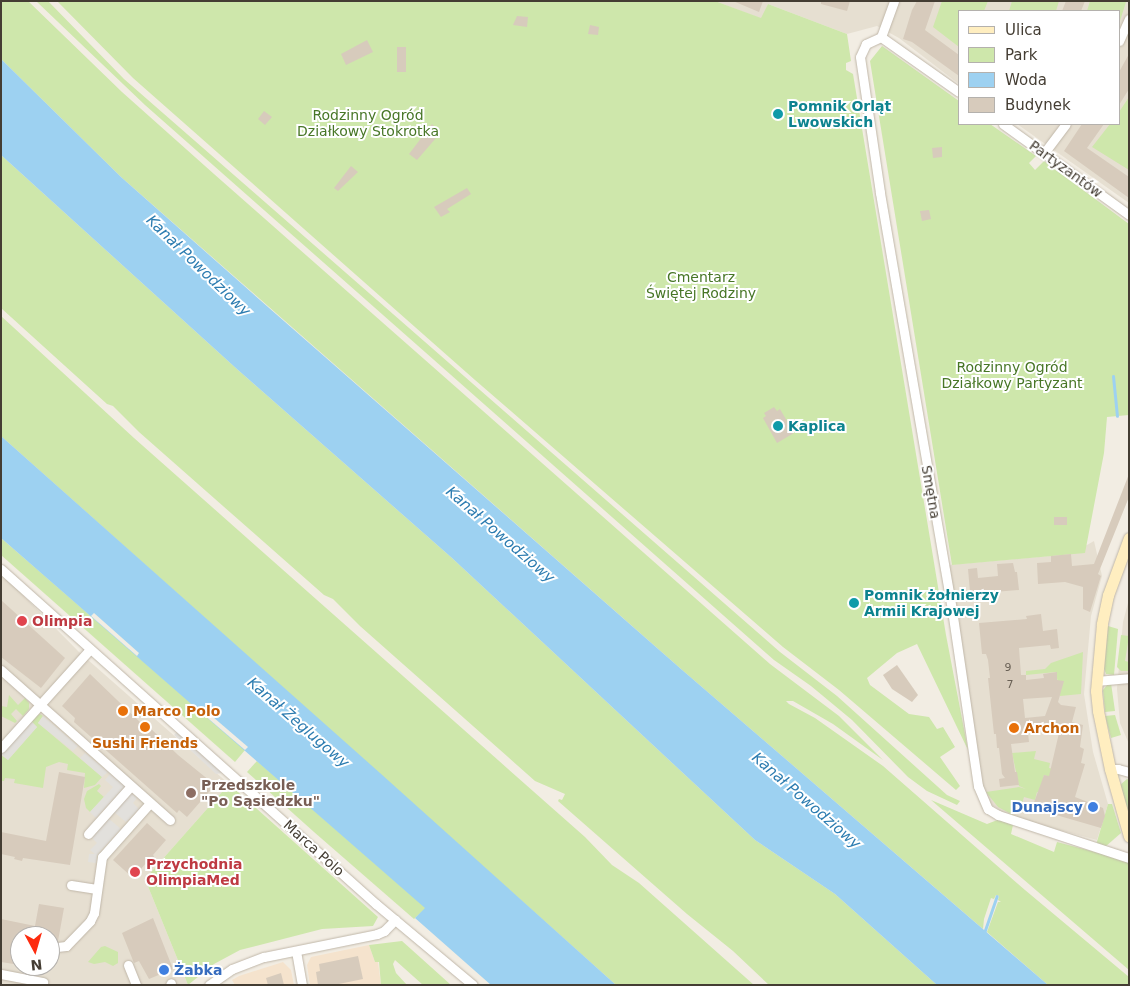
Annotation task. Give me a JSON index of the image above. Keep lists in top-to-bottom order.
{
  "streets": {
    "street": ["Partyzantów", "Smętna", "Marca Polo"]
  },
  "water": ["Kanał Powodziowy", "Kanał Żeglugowy"],
  "parks": ["Rodzinny Ogród Działkowy Stokrotka", "Cmentarz Świętej Rodziny", "Rodzinny Ogród Działkowy Partyzant"],
  "places": [
    "Pomnik Orląt Lwowskich",
    "Kaplica",
    "Pomnik żołnierzy Armii Krajowej",
    "Olimpia",
    "Marco Polo",
    "Sushi Friends",
    "Archon",
    "Przedszkole \"Po Sąsiedzku\"",
    "Dunajscy",
    "Przychodnia OlimpiaMed",
    "Żabka"
  ],
  "house_numbers": ["9", "7"],
  "legend": [
    "Ulica",
    "Park",
    "Woda",
    "Budynek"
  ],
  "north": "bottom"
}
